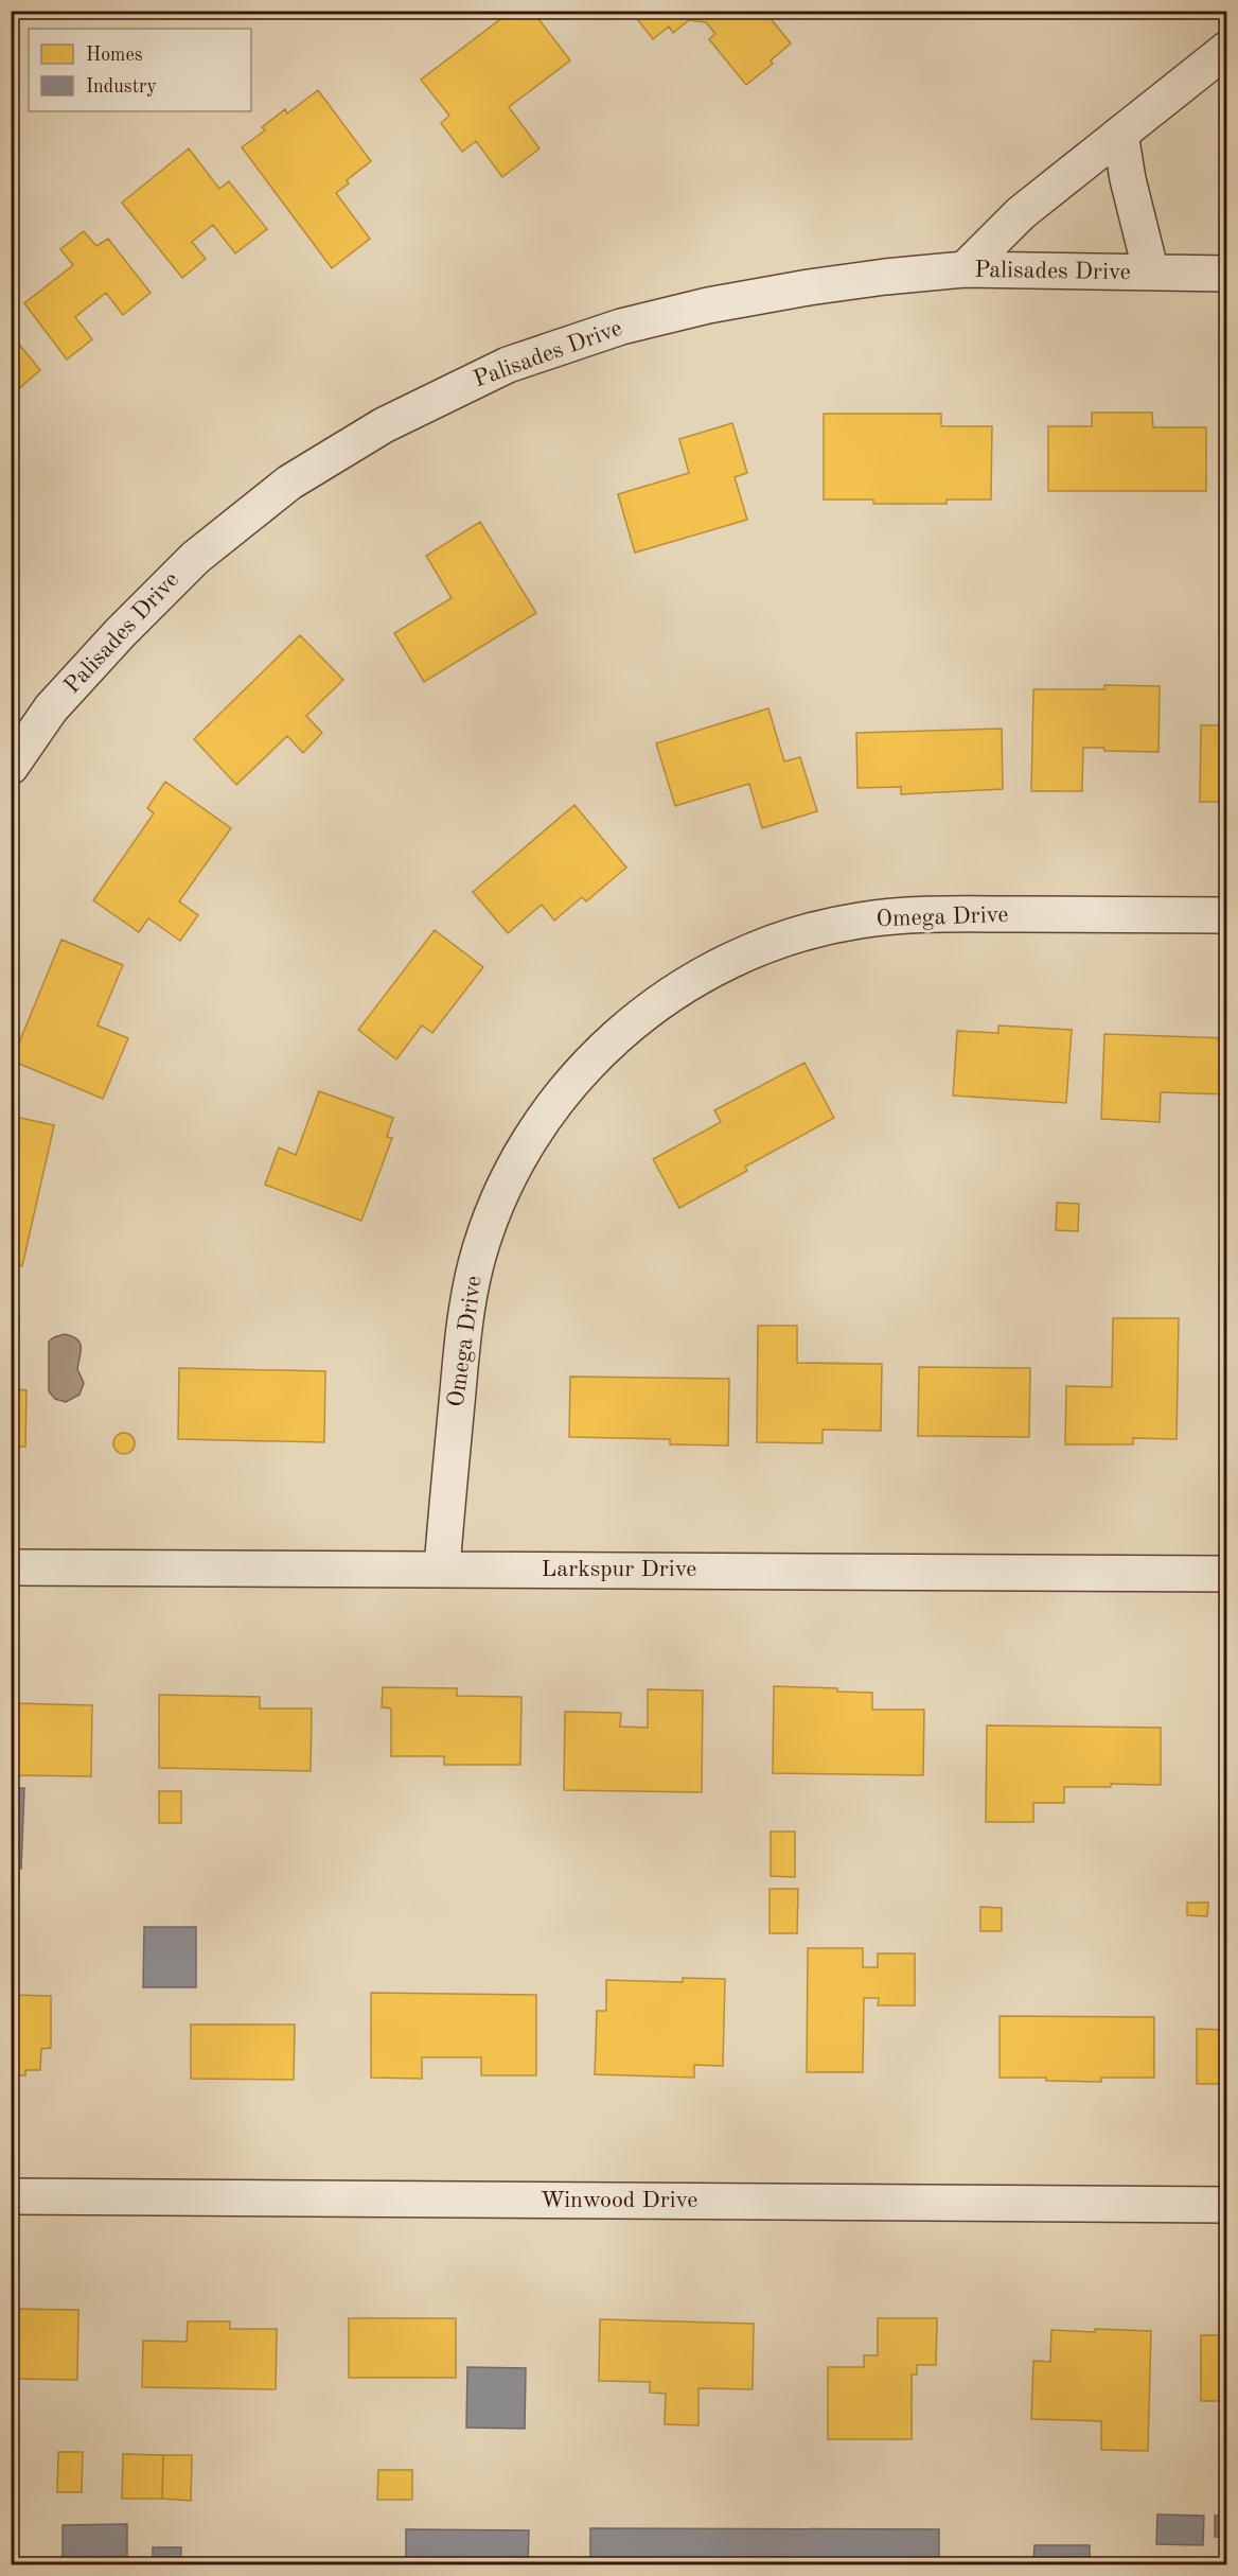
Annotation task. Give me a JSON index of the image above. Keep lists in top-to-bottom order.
{
  "streets": {
    "street": [
      "Palisades Drive",
      "Omega Drive",
      "Larkspur Drive",
      "Winwood Drive"
    ]
  },
  "crossings": [
    ["Omega Drive", "Larkspur Drive"]
  ],
  "legend": ["Homes", "Industry"]
}
